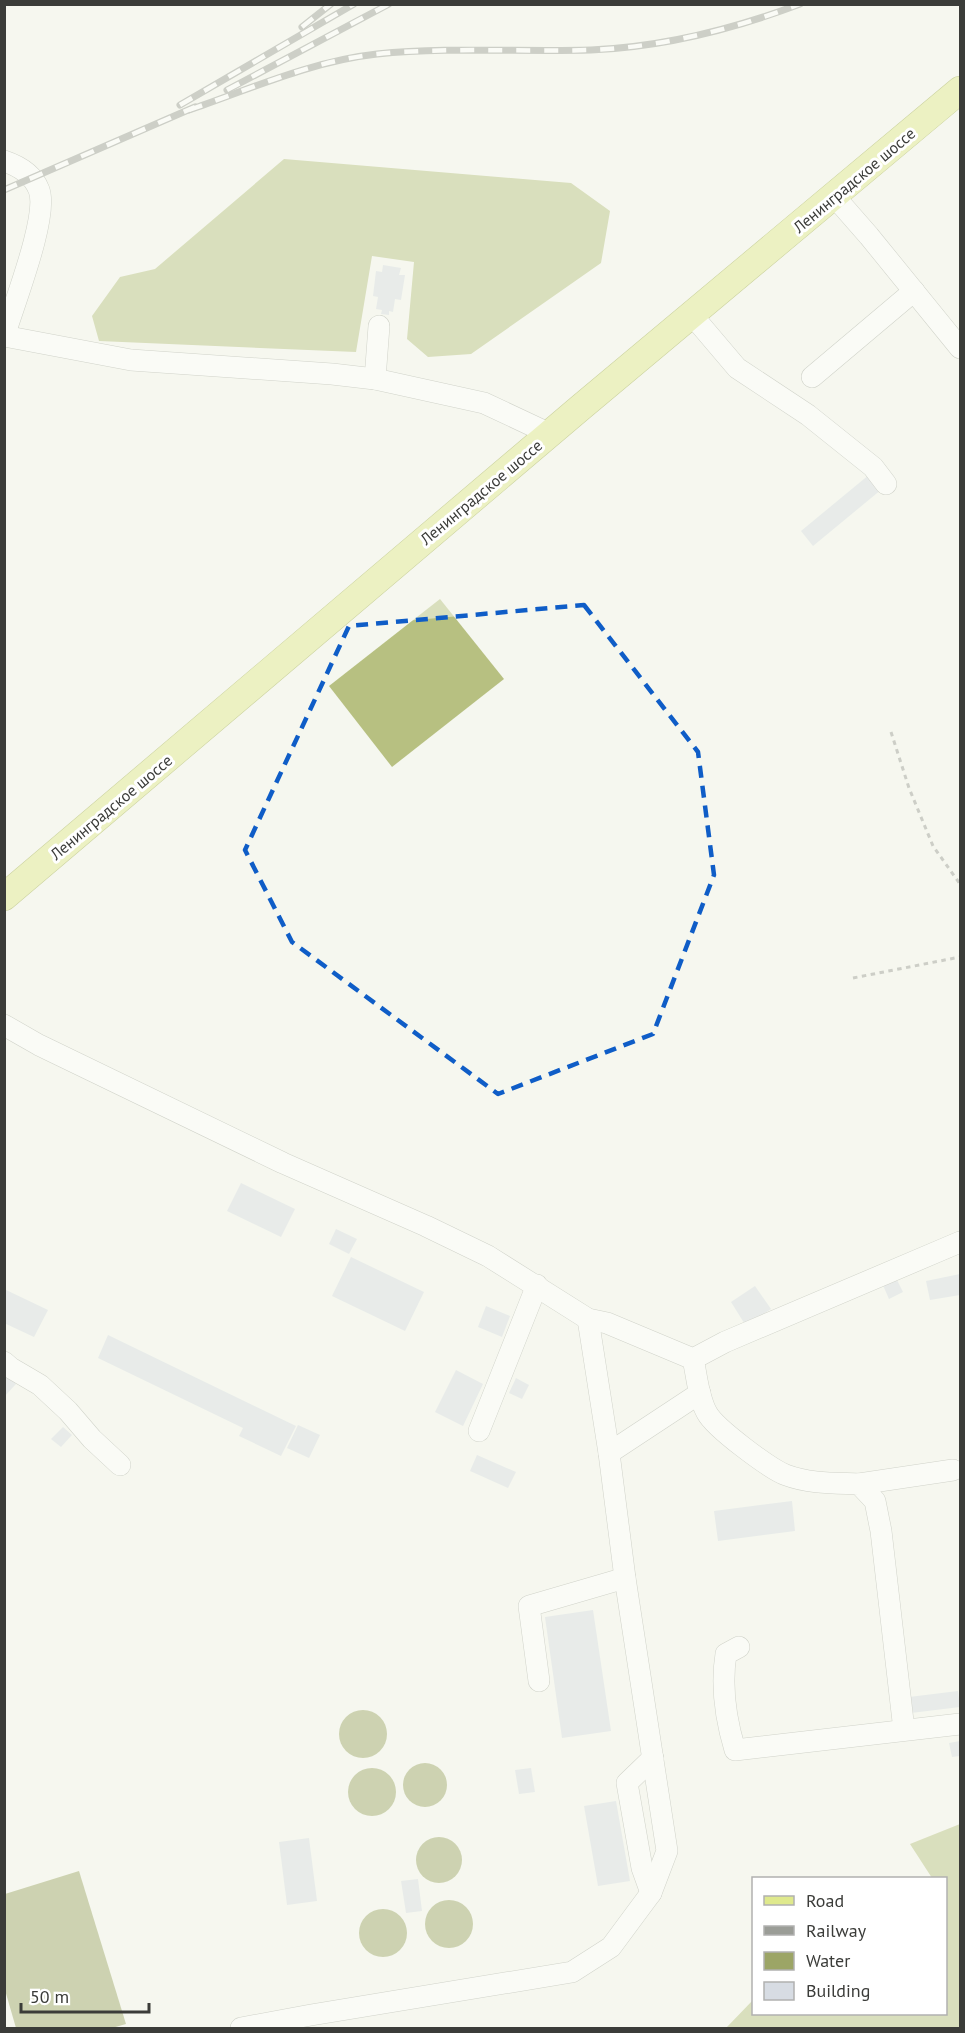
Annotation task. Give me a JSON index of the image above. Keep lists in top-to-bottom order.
{
  "streets": {
    "main road": ["Ленинградское шоссе"]
  },
  "legend": [
    "Road",
    "Railway",
    "Water",
    "Building"
  ],
  "scale_bar": "50 m"
}
